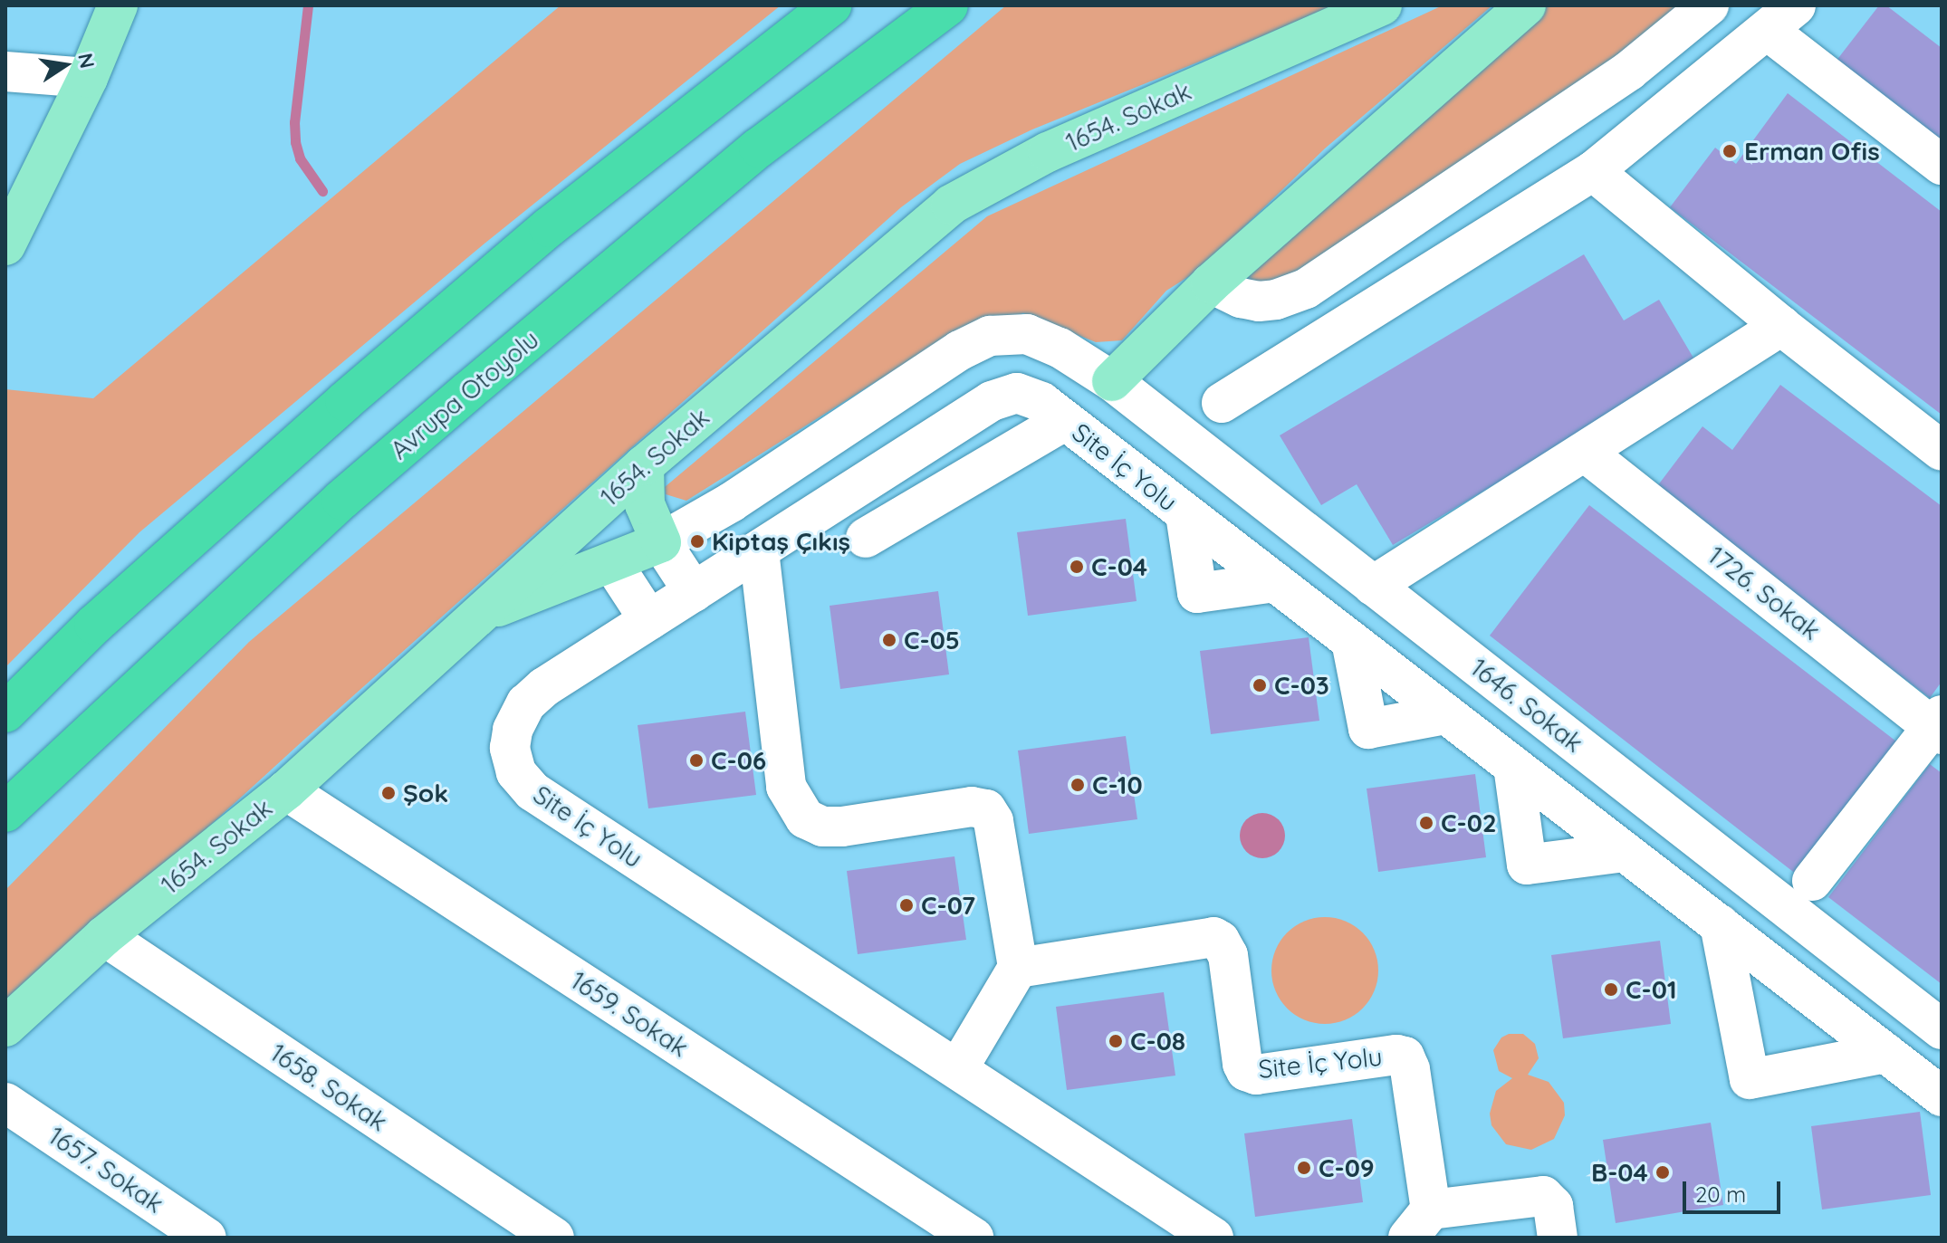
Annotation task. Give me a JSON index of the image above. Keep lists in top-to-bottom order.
{
  "streets": {
    "highway": ["Avrupa Otoyolu"],
    "main road": ["1654. Sokak"],
    "street": [
      "Site İç Yolu",
      "1726. Sokak",
      "1646. Sokak",
      "1659. Sokak",
      "1658. Sokak",
      "1657. Sokak"
    ]
  },
  "crossings": [
    ["1654. Sokak", "1659. Sokak"],
    ["1654. Sokak", "1658. Sokak"]
  ],
  "places": [
    "Erman Ofis",
    "Kiptaş Çıkış",
    "C-04",
    "C-05",
    "C-03",
    "C-06",
    "C-10",
    "Şok",
    "C-02",
    "C-07",
    "C-01",
    "C-08",
    "C-09",
    "B-04"
  ],
  "scale_bar": "20 m",
  "north": "right"
}
